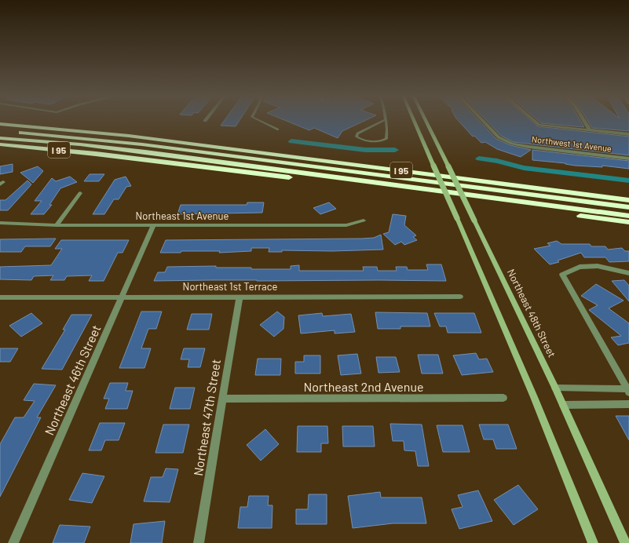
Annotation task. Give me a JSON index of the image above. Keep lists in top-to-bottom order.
{
  "streets": {
    "highway": ["I 95"],
    "main road": ["Northeast 48th Street"],
    "street": [
      "Northwest 1st Avenue",
      "Northeast 1st Avenue",
      "Northeast 1st Terrace",
      "Northeast 46th Street",
      "Northeast 2nd Avenue",
      "Northeast 47th Street"
    ]
  },
  "crossings": [
    ["Northeast 1st Avenue", "Northeast 46th Street"],
    ["Northeast 1st Terrace", "Northeast 46th Street"],
    ["Northeast 1st Terrace", "Northeast 47th Street"],
    ["Northeast 2nd Avenue", "Northeast 47th Street"]
  ]
}
